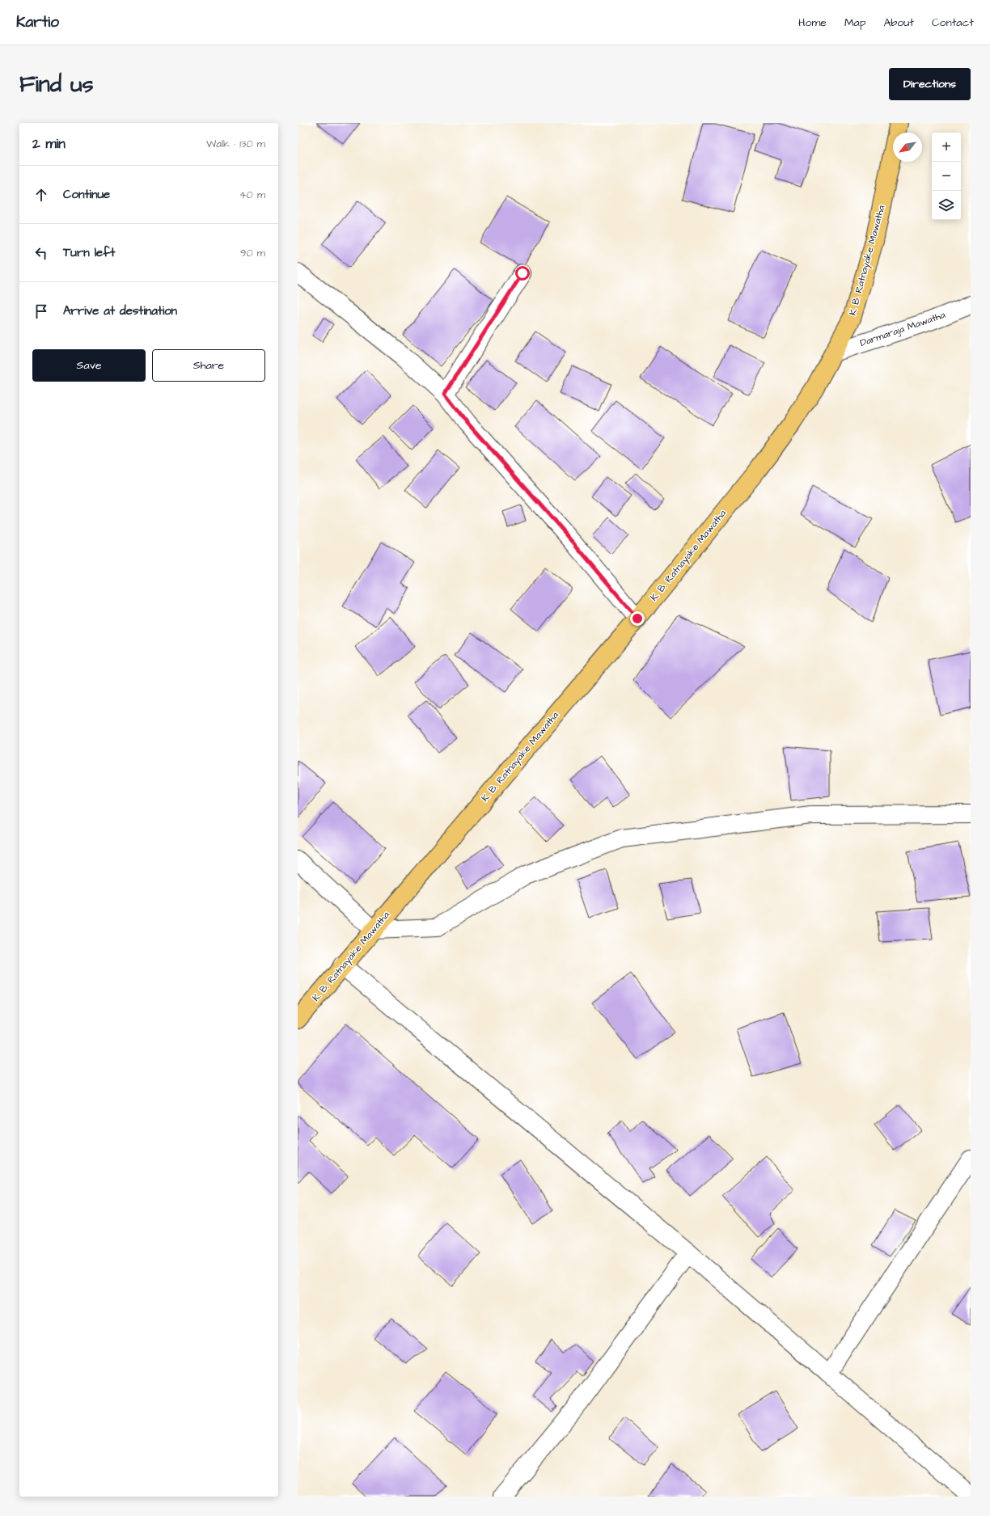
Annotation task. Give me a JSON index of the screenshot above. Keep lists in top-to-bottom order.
{
  "streets": {
    "highway": ["K. B. Ratnayake Mawatha"],
    "street": ["Darmaraja Mawatha"]
  },
  "crossings": [
    ["K. B. Ratnayake Mawatha", "Darmaraja Mawatha"]
  ],
  "north": "bottom left",
  "page": {
    "header": "Kartio",
    "nav": [
      "Home",
      "Map",
      "About",
      "Contact"
    ],
    "buttons": [
      "Directions",
      ["Save", "Share"]
    ],
    "title": "Find us",
    "heading": ["2 min", "Walk · 130 m"],
    "map_buttons": ["+", "−"],
    "list": [
      ["Continue", "40 m"],
      ["Turn left", "90 m"],
      "Arrive at destination"
    ]
  }
}
